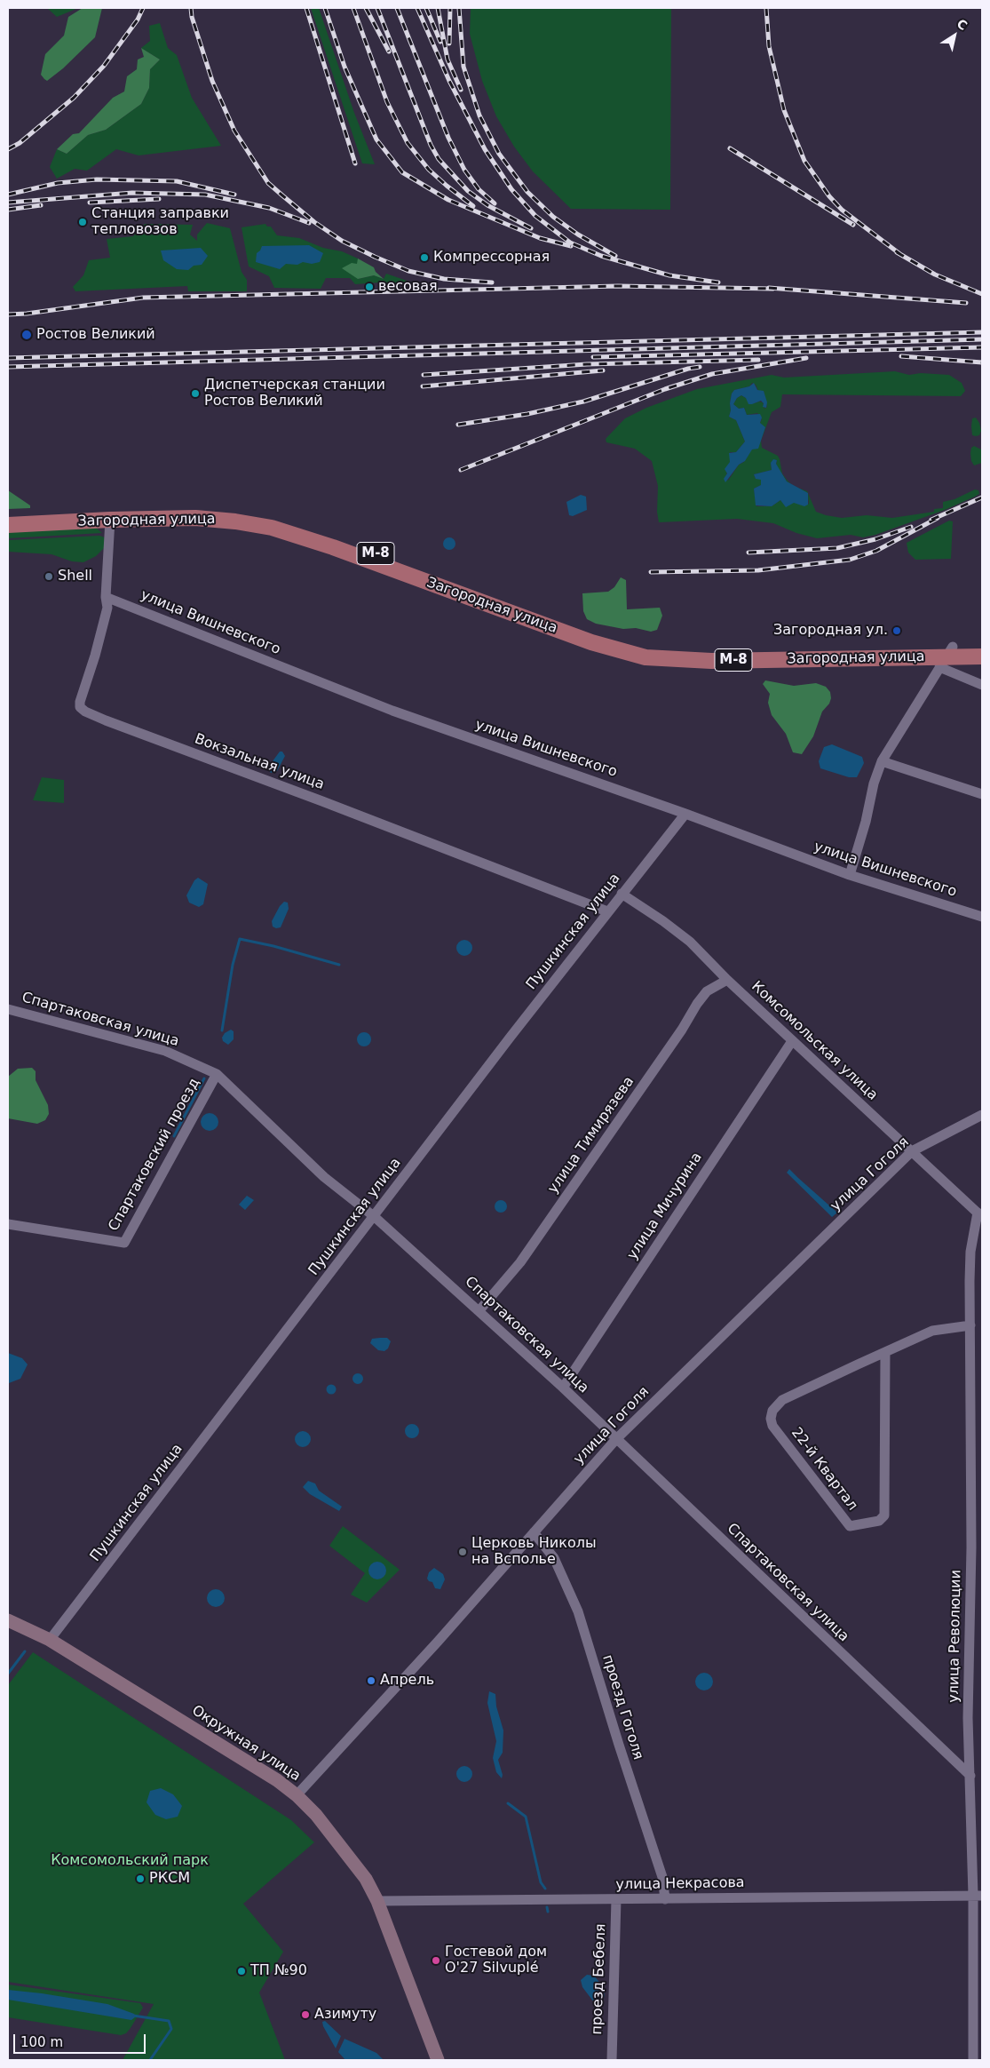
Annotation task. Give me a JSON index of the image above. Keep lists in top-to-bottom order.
{
  "streets": {
    "highway": ["Загородная улица", "М-8"],
    "main road": ["Окружная улица"],
    "street": [
      "улица Вишневского",
      "Вокзальная улица",
      "Пушкинская улица",
      "Спартаковская улица",
      "Комсомольская улица",
      "улица Тимирязева",
      "Спартаковский проезд",
      "улица Гоголя",
      "улица Мичурина",
      "22-й Квартал",
      "улица Революции",
      "проезд Гоголя",
      "улица Некрасова",
      "проезд Бебеля"
    ]
  },
  "crossings": [
    ["Загородная улица", "Вокзальная улица"],
    ["улица Вишневского", "Вокзальная улица"],
    ["улица Вишневского", "Пушкинская улица"],
    ["Вокзальная улица", "Пушкинская улица"],
    ["Пушкинская улица", "Спартаковская улица"],
    ["Пушкинская улица", "Комсомольская улица"],
    ["Пушкинская улица", "Окружная улица"],
    ["Спартаковская улица", "улица Тимирязева"],
    ["Спартаковская улица", "Спартаковский проезд"],
    ["Спартаковская улица", "улица Гоголя"],
    ["Спартаковская улица", "улица Мичурина"],
    ["Спартаковская улица", "улица Революции"],
    ["Комсомольская улица", "улица Тимирязева"],
    ["Комсомольская улица", "улица Гоголя"],
    ["Комсомольская улица", "улица Мичурина"],
    ["Комсомольская улица", "улица Революции"],
    ["улица Гоголя", "проезд Гоголя"],
    ["улица Гоголя", "Окружная улица"],
    ["22-й Квартал", "улица Революции"],
    ["улица Революции", "улица Некрасова"],
    ["проезд Гоголя", "улица Некрасова"],
    ["Окружная улица", "улица Некрасова"],
    ["улица Некрасова", "проезд Бебеля"]
  ],
  "parks": ["Комсомольский парк"],
  "places": [
    "Станция заправки тепловозов",
    "Компрессорная",
    "весовая",
    "Ростов Великий",
    "Диспетчерская станции Ростов Великий",
    "Shell",
    "Загородная ул.",
    "Церковь Николы на Всполье",
    "Апрель",
    "РКСМ",
    "Гостевой дом O'27 Silvuplé",
    "ТП №90",
    "Азимуту"
  ],
  "scale_bar": "100 m",
  "north": "top right"
}
